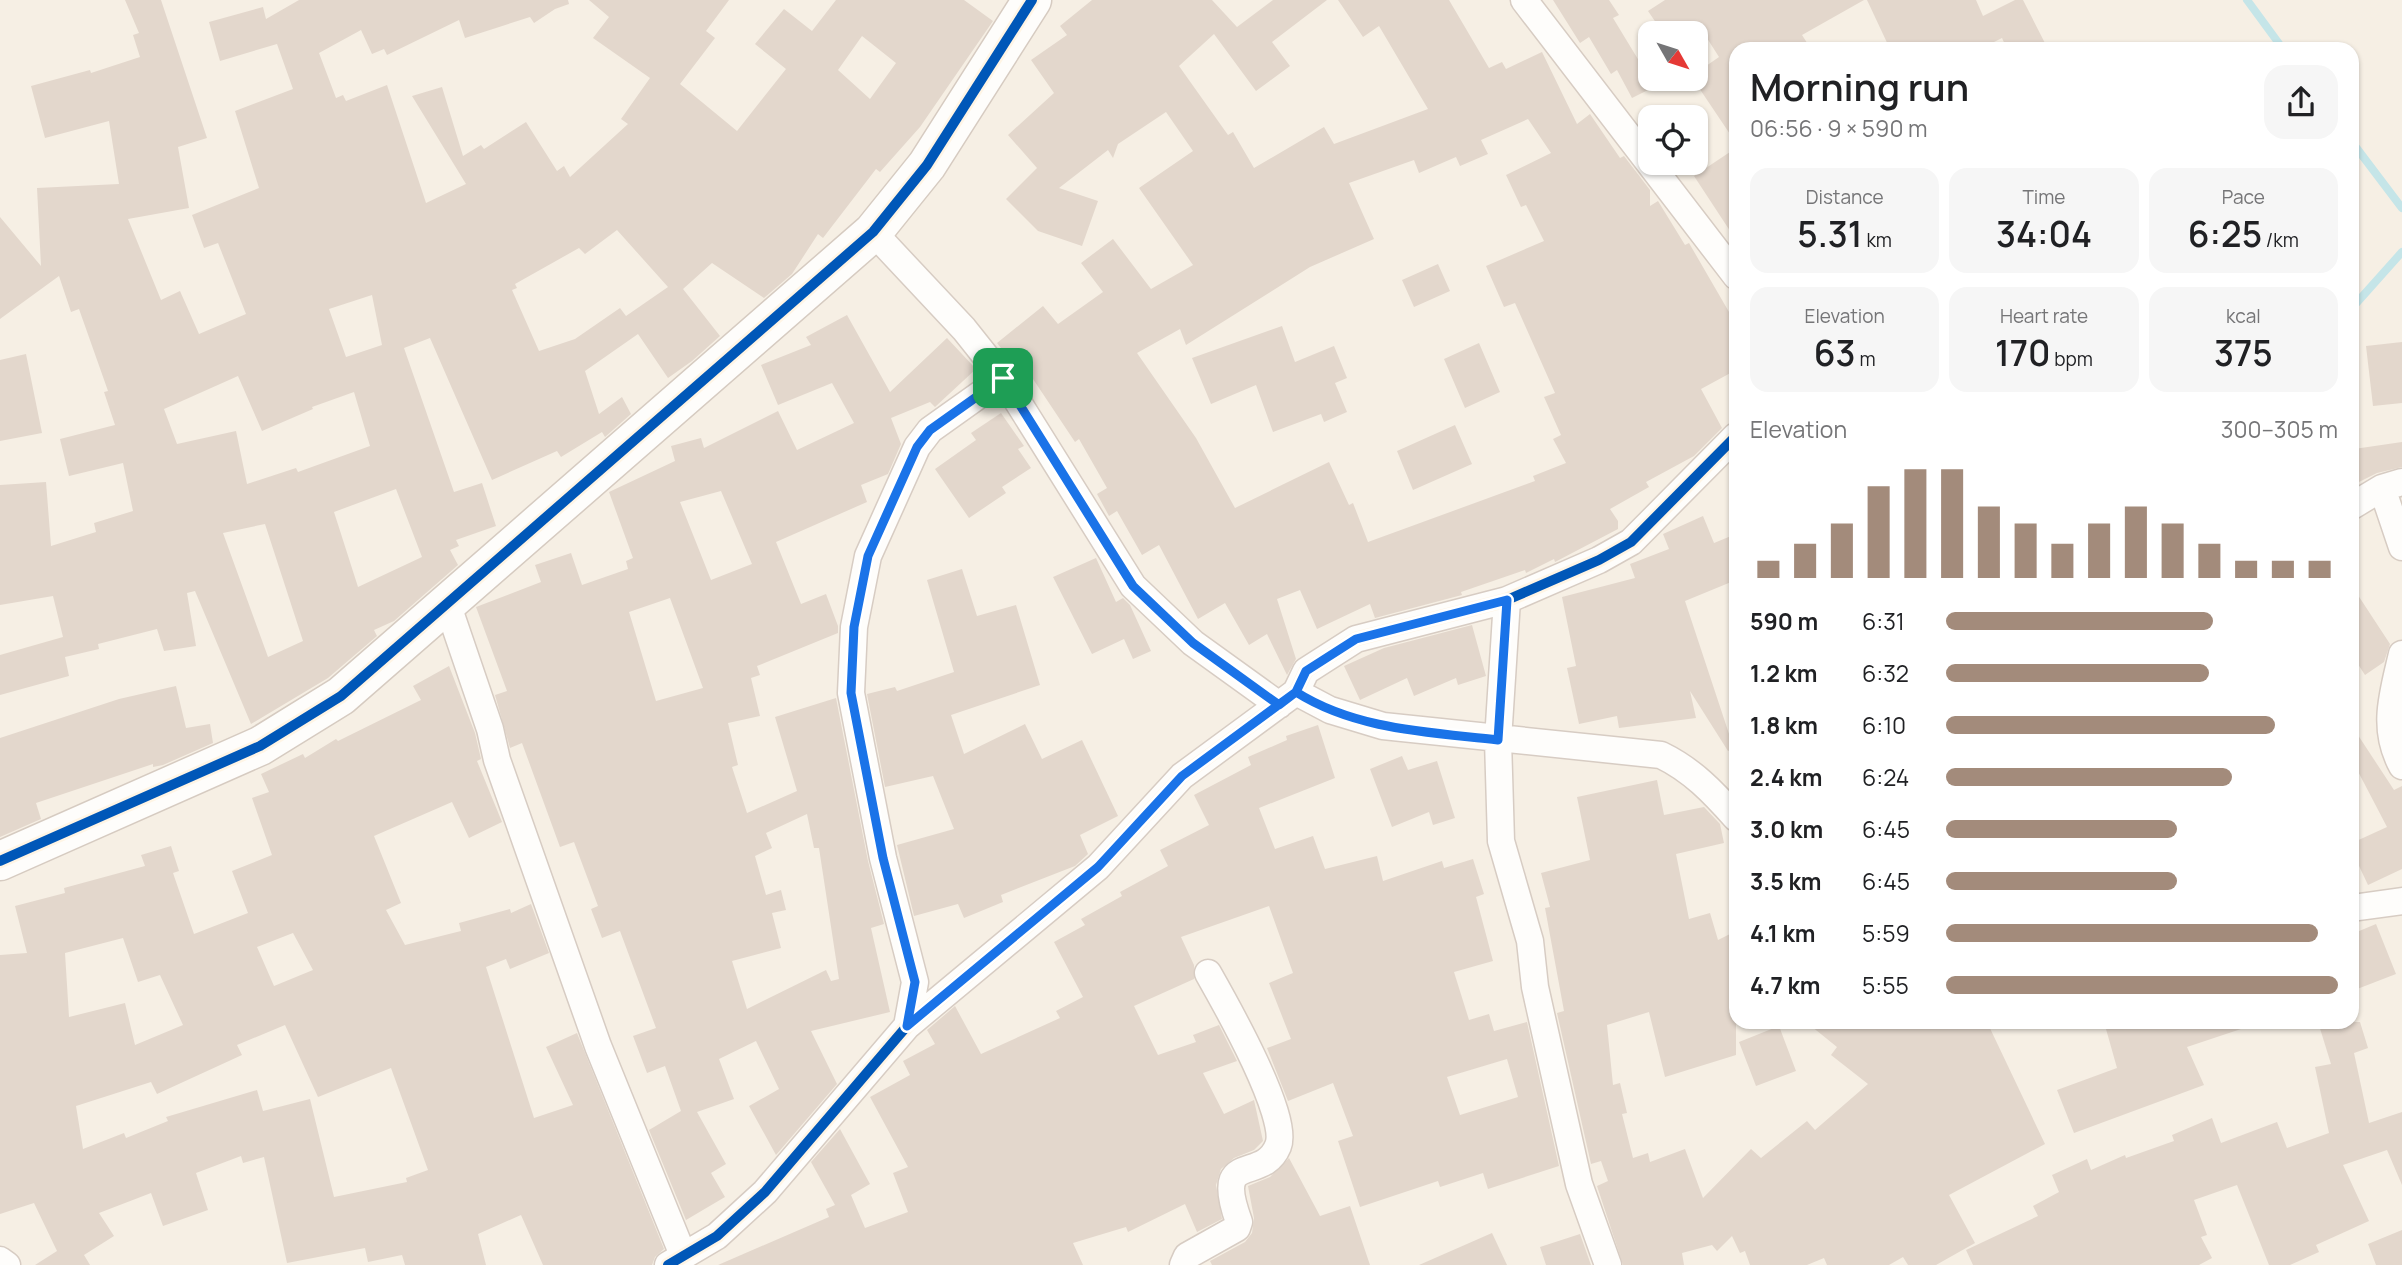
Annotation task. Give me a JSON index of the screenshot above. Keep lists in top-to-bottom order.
{
  "north": "bottom right",
  "page": {
    "heading": ["Morning run", "06:56 · 9 × 590 m"],
    "stats": [
      ["Distance", "5.31 km"],
      ["Time", "34:04"],
      ["Pace", "6:25 /km"],
      ["Elevation", "63 m"],
      ["Heart rate", "170 bpm"],
      ["kcal", "375"]
    ],
    "chart": ["Elevation", "300–305 m"],
    "list": [
      {
        "name": "590 m",
        "note": "6:31"
      },
      {
        "name": "1.2 km",
        "note": "6:32"
      },
      {
        "name": "1.8 km",
        "note": "6:10"
      },
      {
        "name": "2.4 km",
        "note": "6:24"
      },
      {
        "name": "3.0 km",
        "note": "6:45"
      },
      {
        "name": "3.5 km",
        "note": "6:45"
      },
      {
        "name": "4.1 km",
        "note": "5:59"
      },
      {
        "name": "4.7 km",
        "note": "5:55"
      }
    ]
  }
}
